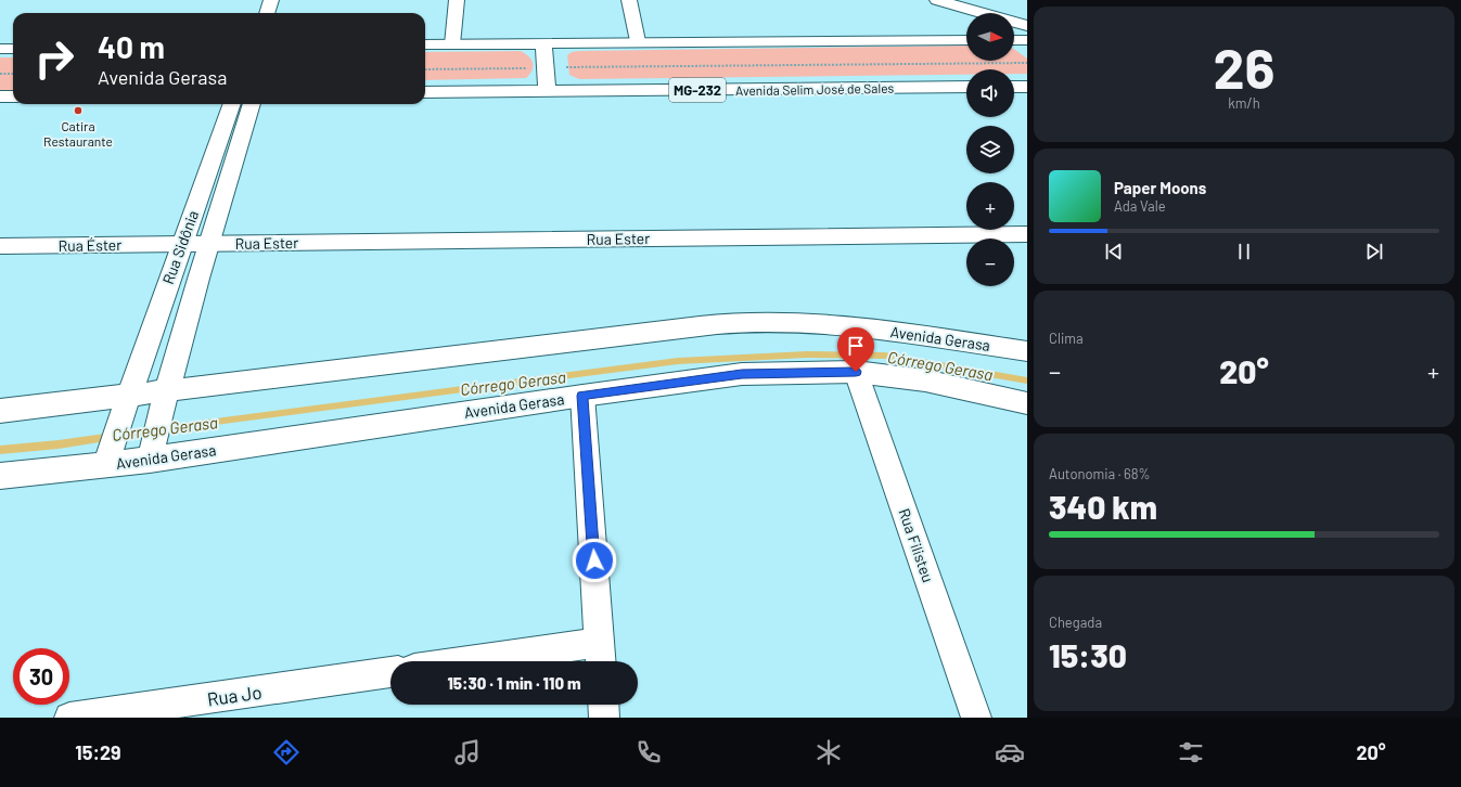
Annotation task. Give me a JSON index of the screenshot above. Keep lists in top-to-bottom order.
{
  "streets": {
    "main road": [
      "Avenida Selim José de Sales",
      "MG-232",
      "Rua Sidônia",
      "Avenida Gerasa"
    ],
    "street": [
      "Rua Ester",
      "Rua Éster",
      "Rua Filisteu",
      "Rua Jo"
    ]
  },
  "crossings": [
    ["Rua Ester", "Rua Éster"],
    ["Rua Ester", "Rua Sidônia"],
    ["Rua Éster", "Rua Sidônia"],
    ["Rua Sidônia", "Avenida Gerasa"],
    ["Avenida Gerasa", "Rua Filisteu"]
  ],
  "water": ["Córrego Gerasa"],
  "places": ["Catira Restaurante"],
  "north": "right",
  "page": {
    "tile": [
      ["26", "km/h"],
      "Clima",
      ["Autonomia · 68%", "340 km"],
      ["Chegada", "15:30"]
    ],
    "map_buttons": ["+", "−"],
    "turn": ["40 m", "Avenida Gerasa"],
    "song": ["Paper Moons", "Ada Vale"],
    "heat": ["−", "20°", "+"],
    "limit": "30",
    "trip": "15:30 · 1 min · 110 m",
    "tabs": ["15:29", "20°"]
  }
}
